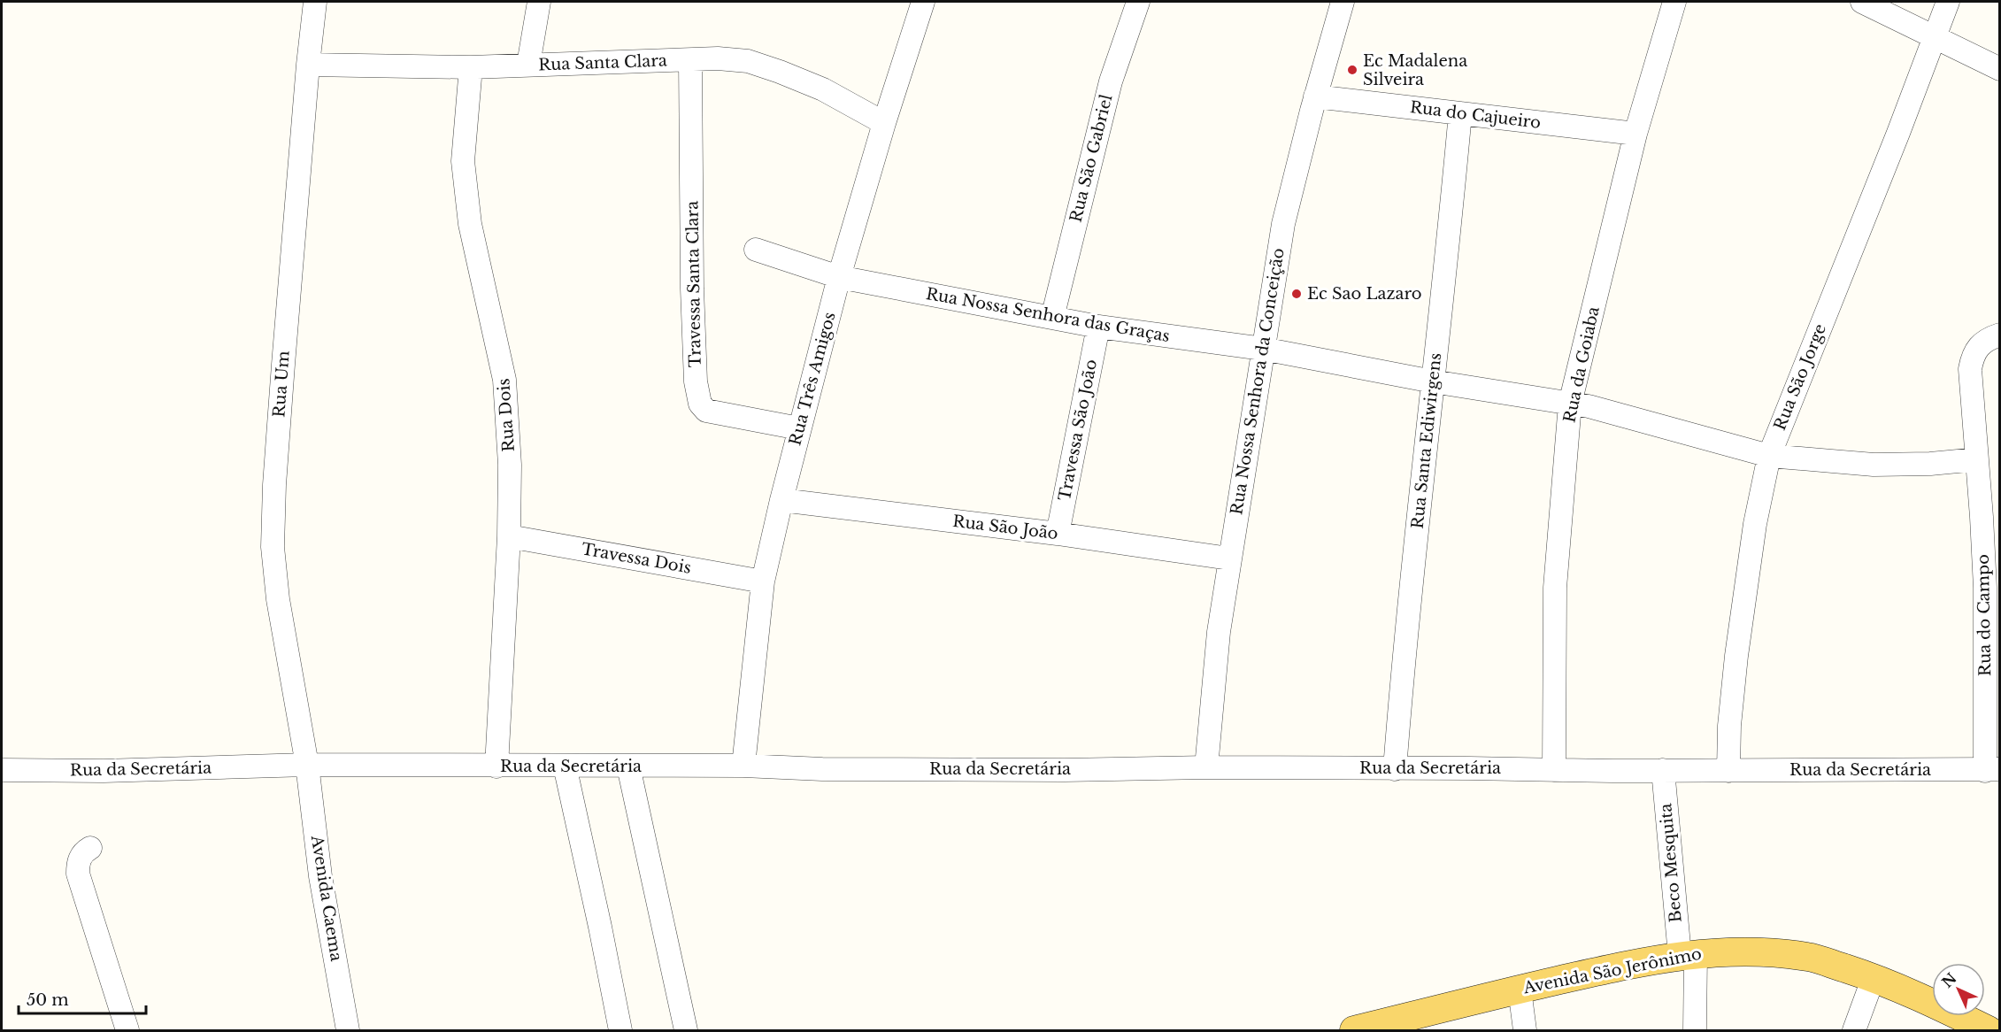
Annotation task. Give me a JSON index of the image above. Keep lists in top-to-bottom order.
{
  "streets": {
    "main road": ["Avenida São Jerônimo"],
    "street": [
      "Rua Santa Clara",
      "Rua do Cajueiro",
      "Rua São Gabriel",
      "Travessa Santa Clara",
      "Rua Nossa Senhora das Graças",
      "Rua da Goiaba",
      "Rua São Jorge",
      "Rua Três Amigos",
      "Rua Nossa Senhora da Conceição",
      "Rua Um",
      "Rua Dois",
      "Travessa São João",
      "Rua Santa Ediwirgens",
      "Rua São João",
      "Travessa Dois",
      "Rua do Campo",
      "Rua da Secretária",
      "Beco Mesquita",
      "Avenida Caema"
    ]
  },
  "crossings": [
    ["Rua Santa Clara", "Travessa Santa Clara"],
    ["Rua Santa Clara", "Rua Três Amigos"],
    ["Rua Santa Clara", "Rua Um"],
    ["Rua Santa Clara", "Rua Dois"],
    ["Rua do Cajueiro", "Rua da Goiaba"],
    ["Rua do Cajueiro", "Rua Nossa Senhora da Conceição"],
    ["Rua do Cajueiro", "Rua Santa Ediwirgens"],
    ["Rua São Gabriel", "Rua Nossa Senhora das Graças"],
    ["Travessa Santa Clara", "Rua Três Amigos"],
    ["Rua Nossa Senhora das Graças", "Rua da Goiaba"],
    ["Rua Nossa Senhora das Graças", "Rua São Jorge"],
    ["Rua Nossa Senhora das Graças", "Rua Três Amigos"],
    ["Rua Nossa Senhora das Graças", "Rua Nossa Senhora da Conceição"],
    ["Rua Nossa Senhora das Graças", "Travessa São João"],
    ["Rua Nossa Senhora das Graças", "Rua Santa Ediwirgens"],
    ["Rua da Goiaba", "Rua da Secretária"],
    ["Rua São Jorge", "Rua da Secretária"],
    ["Rua Três Amigos", "Rua São João"],
    ["Rua Três Amigos", "Travessa Dois"],
    ["Rua Três Amigos", "Rua da Secretária"],
    ["Rua Nossa Senhora da Conceição", "Rua São João"],
    ["Rua Nossa Senhora da Conceição", "Rua da Secretária"],
    ["Rua Um", "Rua da Secretária"],
    ["Rua Um", "Avenida Caema"],
    ["Rua Dois", "Travessa Dois"],
    ["Rua Dois", "Rua da Secretária"],
    ["Travessa São João", "Rua São João"],
    ["Rua Santa Ediwirgens", "Rua da Secretária"],
    ["Rua do Campo", "Rua da Secretária"],
    ["Rua da Secretária", "Beco Mesquita"],
    ["Rua da Secretária", "Avenida Caema"],
    ["Beco Mesquita", "Avenida São Jerônimo"]
  ],
  "places": ["Ec Madalena Silveira", "Ec Sao Lazaro"],
  "scale_bar": "50 m",
  "north": "top left"
}
